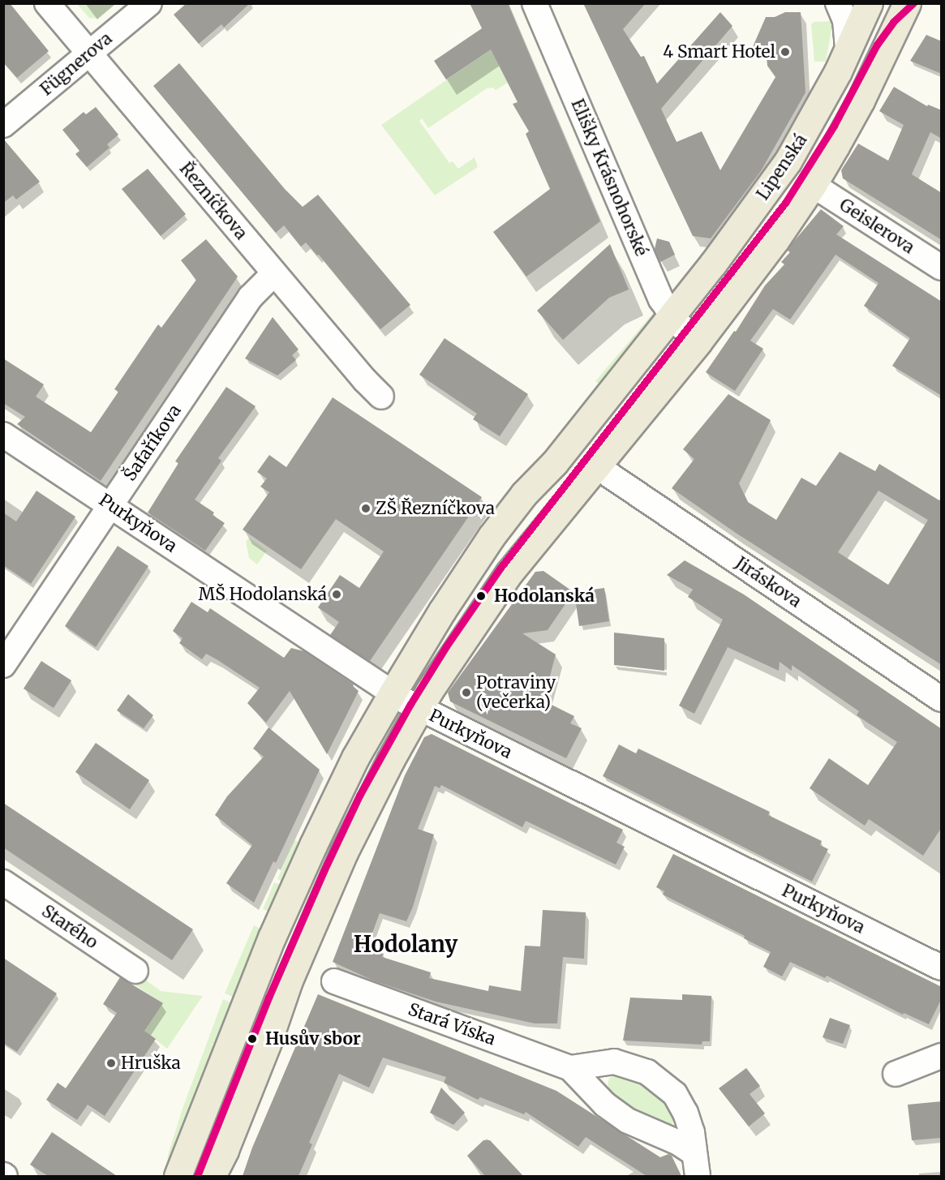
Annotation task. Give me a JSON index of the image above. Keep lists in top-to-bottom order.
{
  "streets": {
    "main road": ["Lipenská"],
    "street": [
      "Fügnerova",
      "Elišky Krásnohorské",
      "Řezníčkova",
      "Geislerova",
      "Šafaříkova",
      "Purkyňova",
      "Jiráskova",
      "Starého",
      "Stará Víska"
    ]
  },
  "crossings": [
    ["Fügnerova", "Řezníčkova"],
    ["Lipenská", "Elišky Krásnohorské"],
    ["Lipenská", "Geislerova"],
    ["Lipenská", "Purkyňova"],
    ["Řezníčkova", "Šafaříkova"],
    ["Šafaříkova", "Purkyňova"]
  ],
  "districts": ["Hodolany"],
  "places": [
    "4 Smart Hotel",
    "ZŠ Řezníčkova",
    "MŠ Hodolanská",
    "Hodolanská",
    "Potraviny (večerka)",
    "Husův sbor",
    "Hruška"
  ],
  "lines": ["tram line 4"]
}
